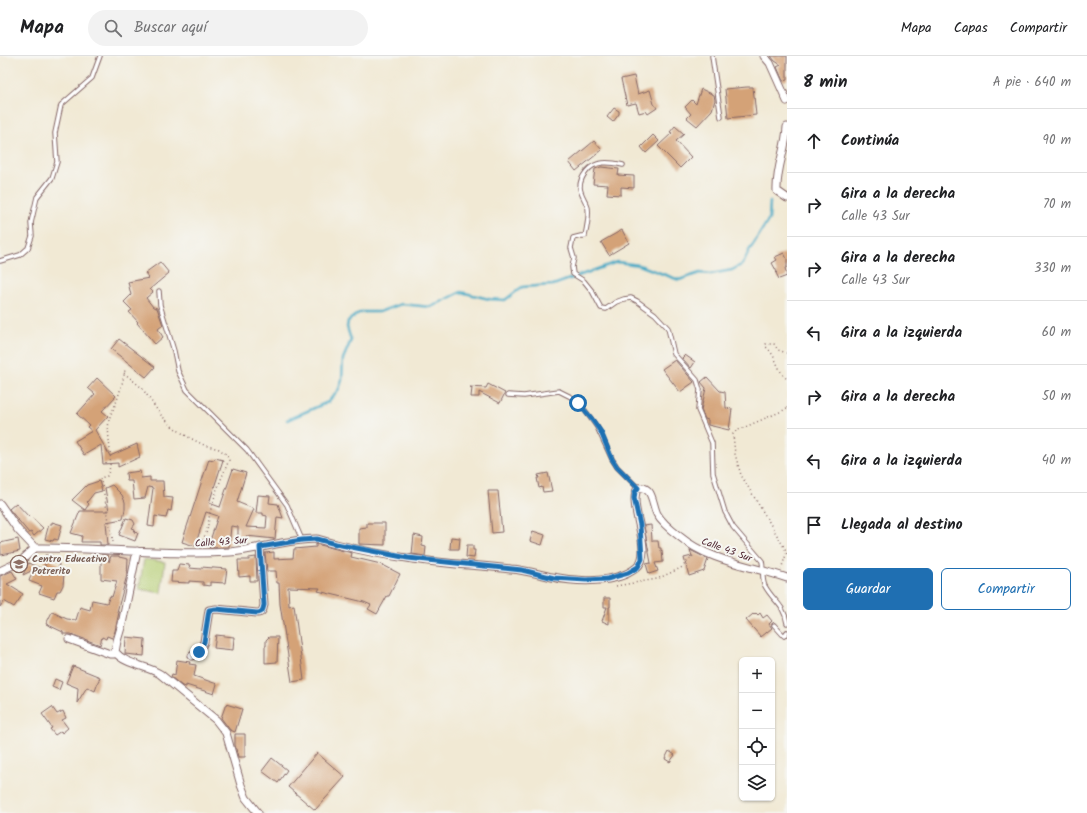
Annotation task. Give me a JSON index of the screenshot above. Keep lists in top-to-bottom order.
{
  "streets": {
    "street": ["Calle 43 Sur"]
  },
  "places": {
    "school or university": ["Centro Educativo Potrerito"]
  },
  "page": {
    "header": "Mapa",
    "search": "Buscar aquí",
    "nav": ["Mapa", "Capas", "Compartir"],
    "heading": ["8 min", "A pie · 640 m"],
    "list": [
      ["Continúa", "90 m"],
      ["Gira a la derecha", "Calle 43 Sur", "70 m"],
      ["Gira a la derecha", "Calle 43 Sur", "330 m"],
      ["Gira a la izquierda", "60 m"],
      ["Gira a la derecha", "50 m"],
      ["Gira a la izquierda", "40 m"],
      "Llegada al destino"
    ],
    "buttons": ["Guardar", "Compartir"],
    "map_buttons": ["+", "−"]
  }
}
